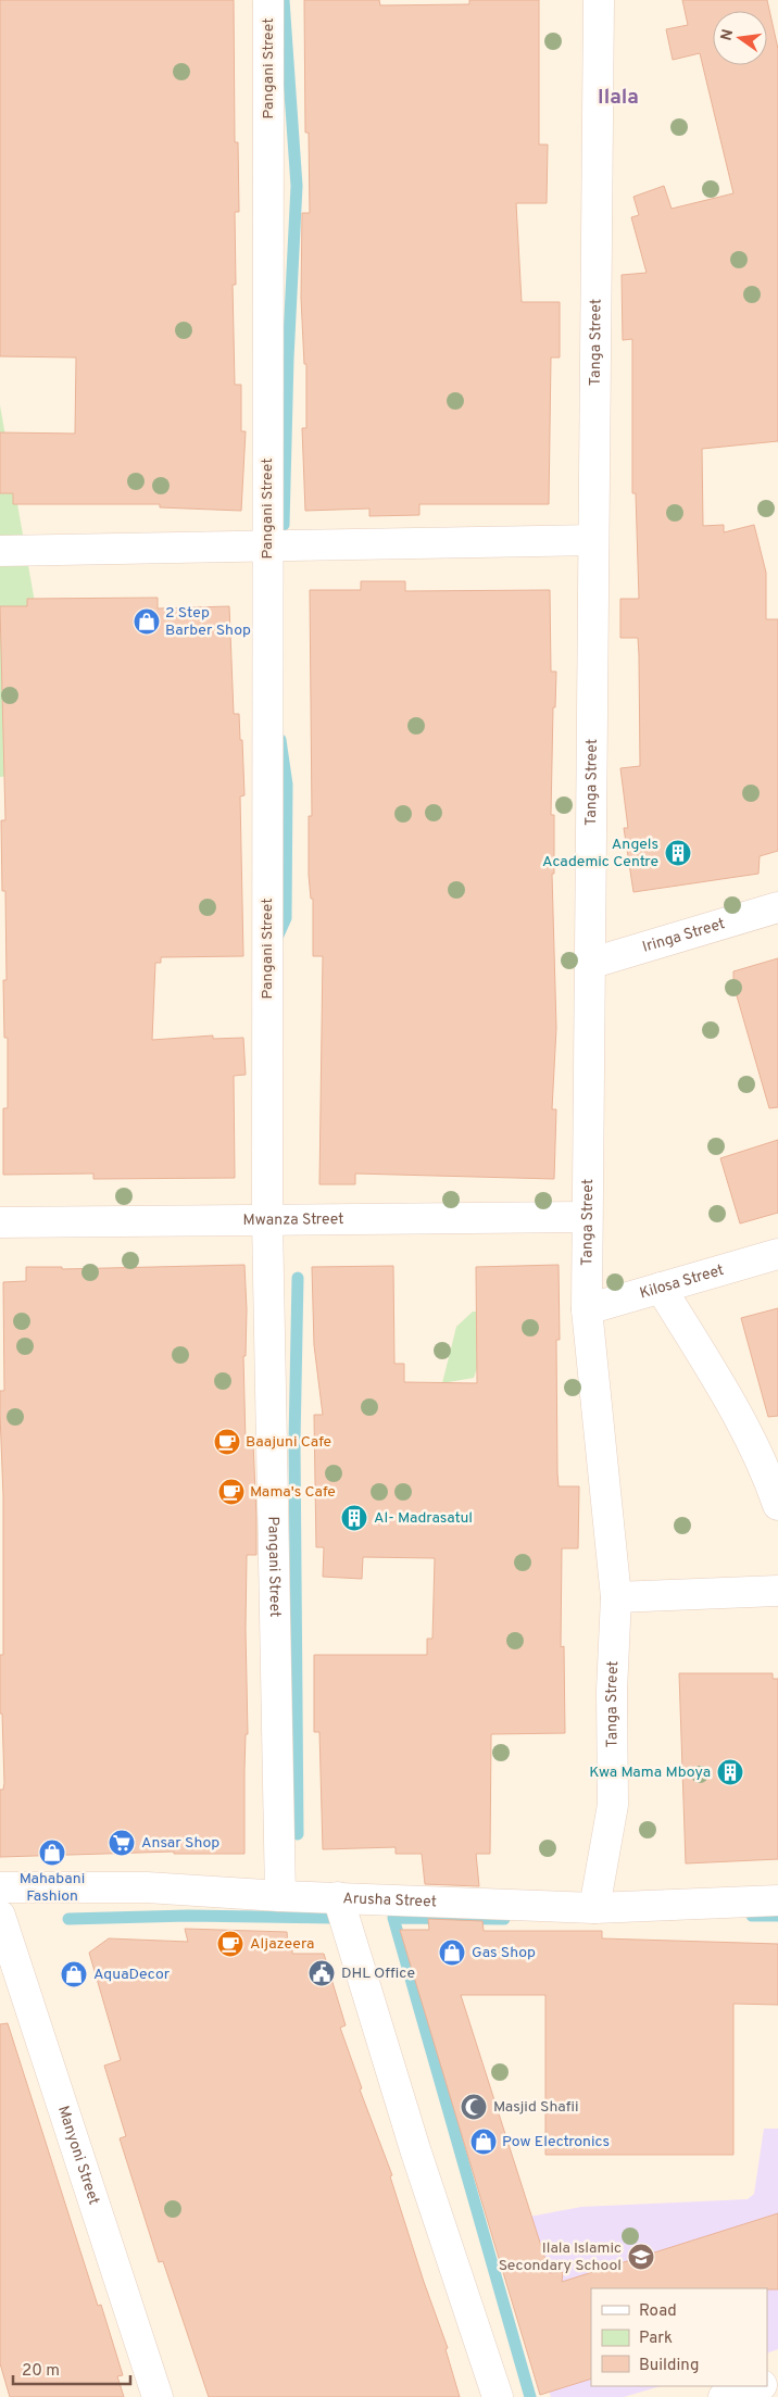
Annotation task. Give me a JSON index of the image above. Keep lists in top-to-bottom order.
{
  "streets": {
    "street": [
      "Pangani Street",
      "Tanga Street",
      "Iringa Street",
      "Mwanza Street",
      "Kilosa Street",
      "Arusha Street",
      "Manyoni Street"
    ]
  },
  "crossings": [
    ["Pangani Street", "Mwanza Street"],
    ["Pangani Street", "Arusha Street"],
    ["Tanga Street", "Iringa Street"],
    ["Tanga Street", "Mwanza Street"],
    ["Tanga Street", "Kilosa Street"],
    ["Tanga Street", "Arusha Street"]
  ],
  "districts": ["Ilala"],
  "places": {
    "shop": [
      "2 Step Barber Shop",
      "Mahabani Fashion",
      "Gas Shop",
      "AquaDecor",
      "Pow Electronics"
    ],
    "building": ["Angels Academic Centre", "Al- Madrasatul", "Kwa Mama Mboya"],
    "cafe": ["Baajuni Cafe", "Mama's Cafe", "Aljazeera"],
    "supermarket": ["Ansar Shop"],
    "public building": ["DHL Office"],
    "mosque": ["Masjid Shafii"],
    "school or university": ["Ilala Islamic Secondary School"]
  },
  "legend": ["Road", "Park", "Building"],
  "scale_bar": "20 m",
  "north": "left"
}
